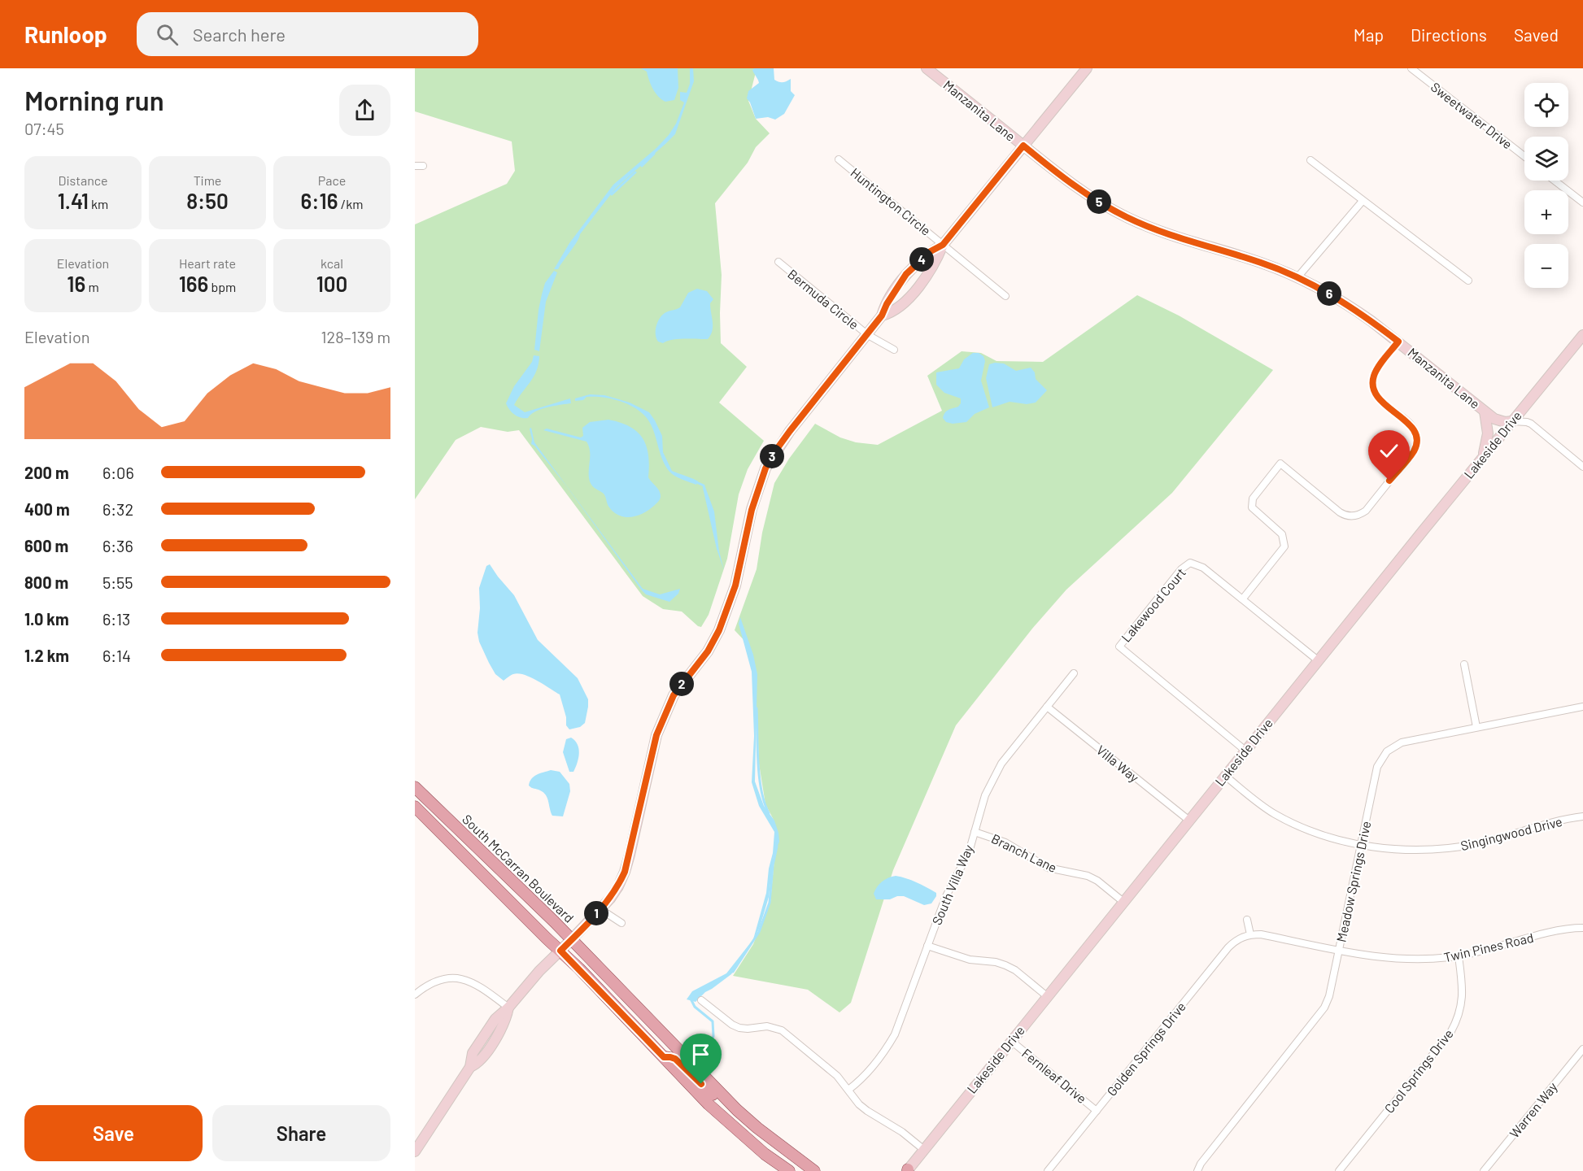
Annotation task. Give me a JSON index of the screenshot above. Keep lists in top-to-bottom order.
{
  "streets": {
    "main road": ["South McCarran Boulevard"],
    "street": [
      "Manzanita Lane",
      "Sweetwater Drive",
      "Huntington Circle",
      "Bermuda Circle",
      "Lakeside Drive",
      "Lakewood Court",
      "Villa Way",
      "Singingwood Drive",
      "Branch Lane",
      "Meadow Springs Drive",
      "South Villa Way",
      "Twin Pines Road",
      "Golden Springs Drive",
      "Cool Springs Drive",
      "Fernleaf Drive",
      "Warren Way"
    ]
  },
  "crossings": [
    ["Manzanita Lane", "Lakeside Drive"],
    ["Lakeside Drive", "Lakewood Court"],
    ["Lakeside Drive", "Villa Way"],
    ["Lakeside Drive", "Singingwood Drive"],
    ["Lakeside Drive", "Branch Lane"],
    ["Lakeside Drive", "Fernleaf Drive"],
    ["Villa Way", "South Villa Way"],
    ["Singingwood Drive", "Meadow Springs Drive"],
    ["Branch Lane", "South Villa Way"],
    ["Meadow Springs Drive", "Twin Pines Road"],
    ["Twin Pines Road", "Golden Springs Drive"],
    ["Twin Pines Road", "Cool Springs Drive"],
    ["Golden Springs Drive", "Fernleaf Drive"]
  ],
  "page": {
    "header": "Runloop",
    "search": "Search here",
    "nav": ["Map", "Directions", "Saved"],
    "heading": ["Morning run", "07:45"],
    "map_buttons": ["+", "−"],
    "stats": [
      ["Distance", "1.41 km"],
      ["Time", "8:50"],
      ["Pace", "6:16 /km"],
      ["Elevation", "16 m"],
      ["Heart rate", "166 bpm"],
      ["kcal", "100"]
    ],
    "pins": [
      "5",
      "4",
      "6",
      "3",
      "2",
      "1"
    ],
    "chart": ["Elevation", "128–139 m"],
    "list": [
      {
        "name": "200 m",
        "note": "6:06"
      },
      {
        "name": "400 m",
        "note": "6:32"
      },
      {
        "name": "600 m",
        "note": "6:36"
      },
      {
        "name": "800 m",
        "note": "5:55"
      },
      {
        "name": "1.0 km",
        "note": "6:13"
      },
      {
        "name": "1.2 km",
        "note": "6:14"
      }
    ],
    "buttons": ["Save", "Share"]
  }
}
